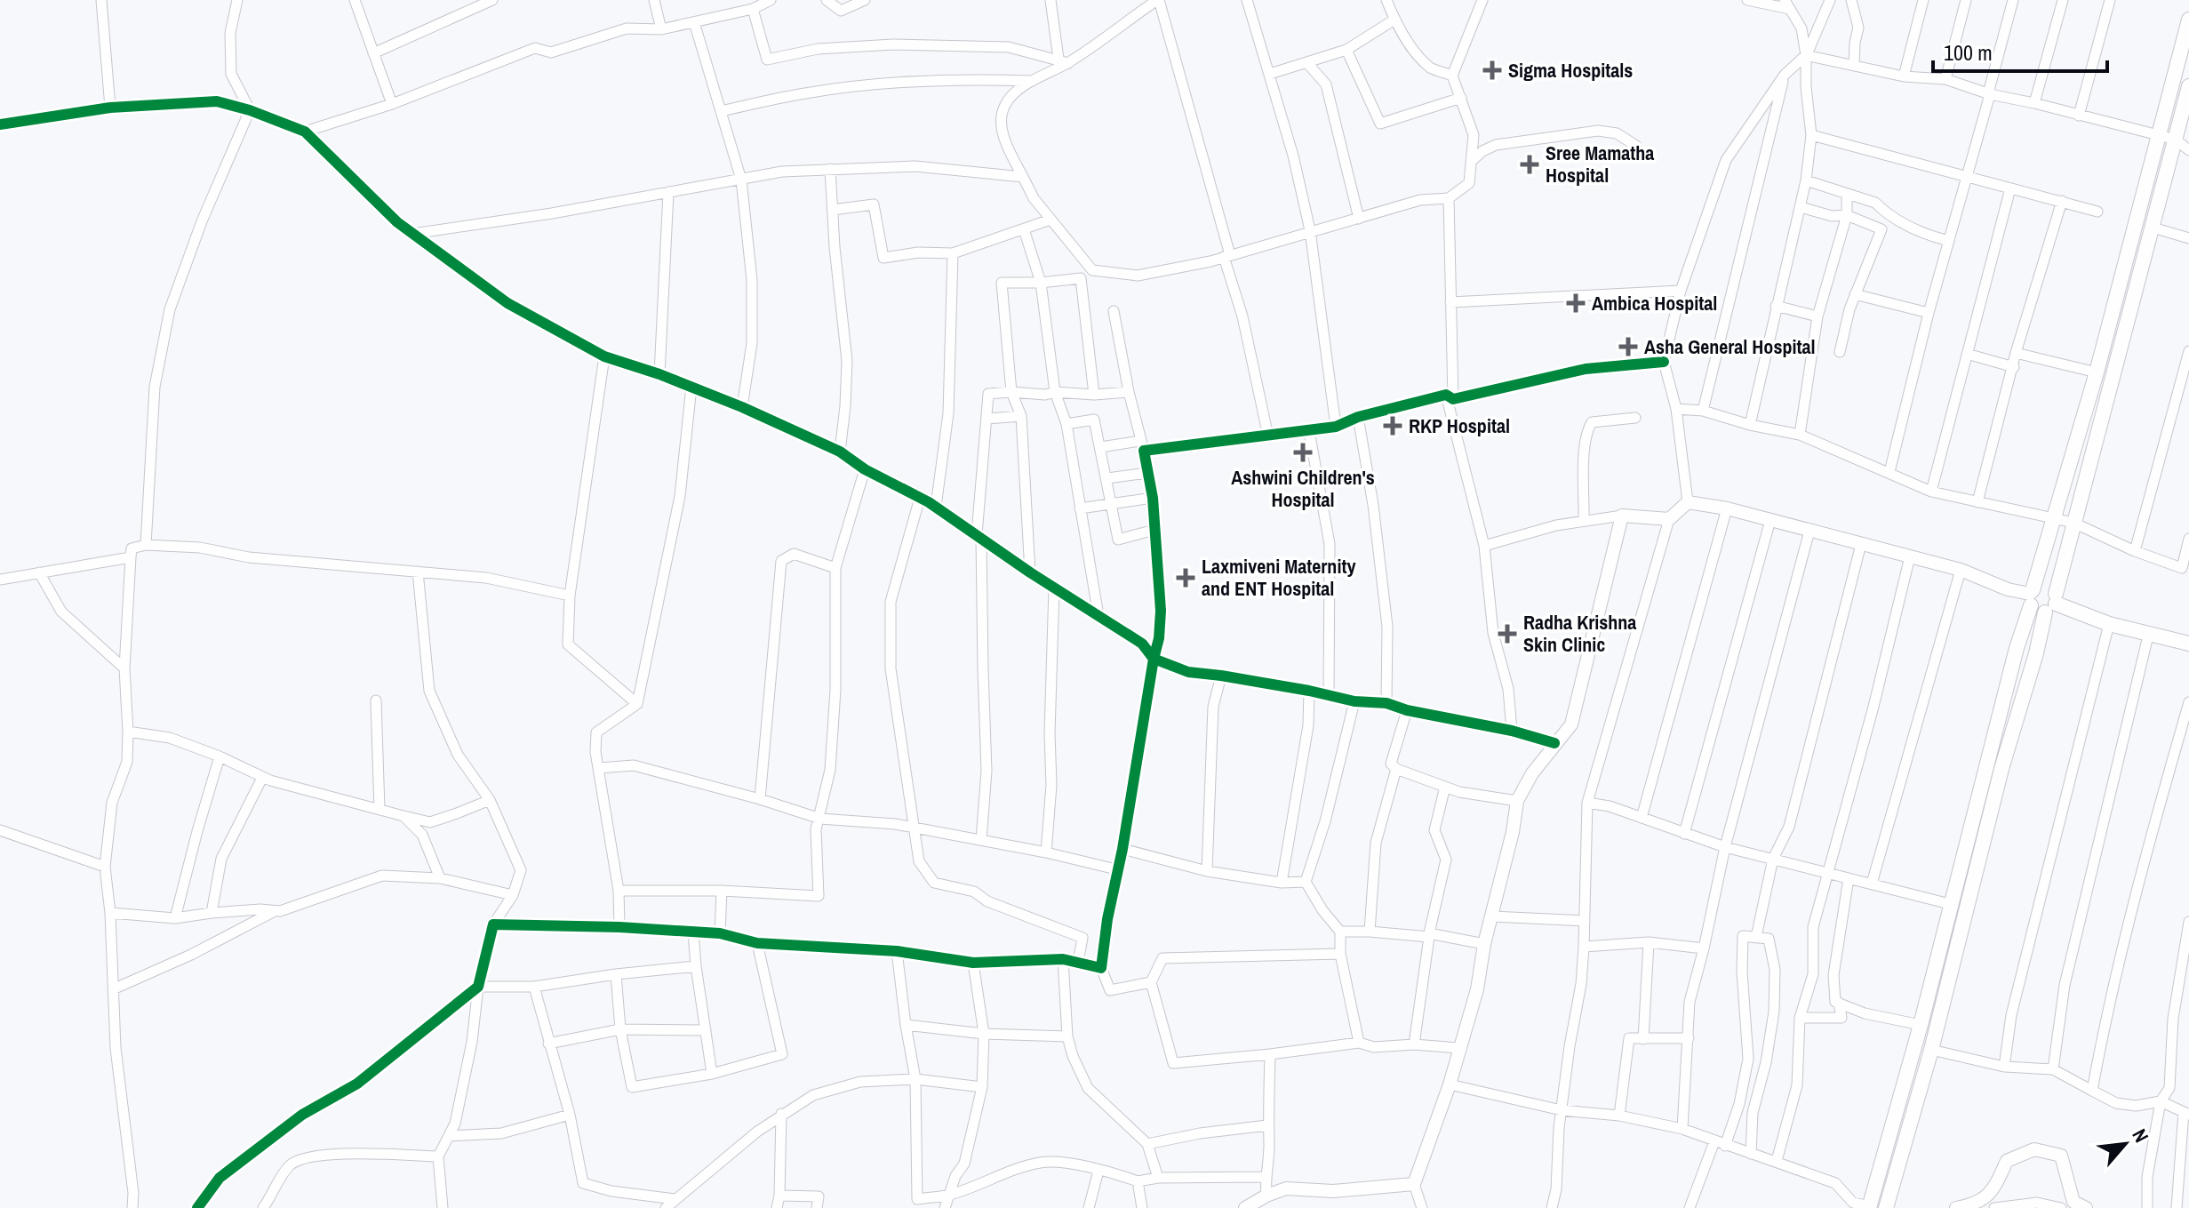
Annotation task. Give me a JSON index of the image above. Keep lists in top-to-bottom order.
{
  "places": {
    "health": [
      "Sigma Hospitals",
      "Sree Mamatha Hospital",
      "Ambica Hospital",
      "Asha General Hospital",
      "RKP Hospital",
      "Ashwini Children's Hospital",
      "Laxmiveni Maternity and ENT Hospital",
      "Radha Krishna Skin Clinic"
    ]
  },
  "scale_bar": "100 m",
  "north": "top right"
}
